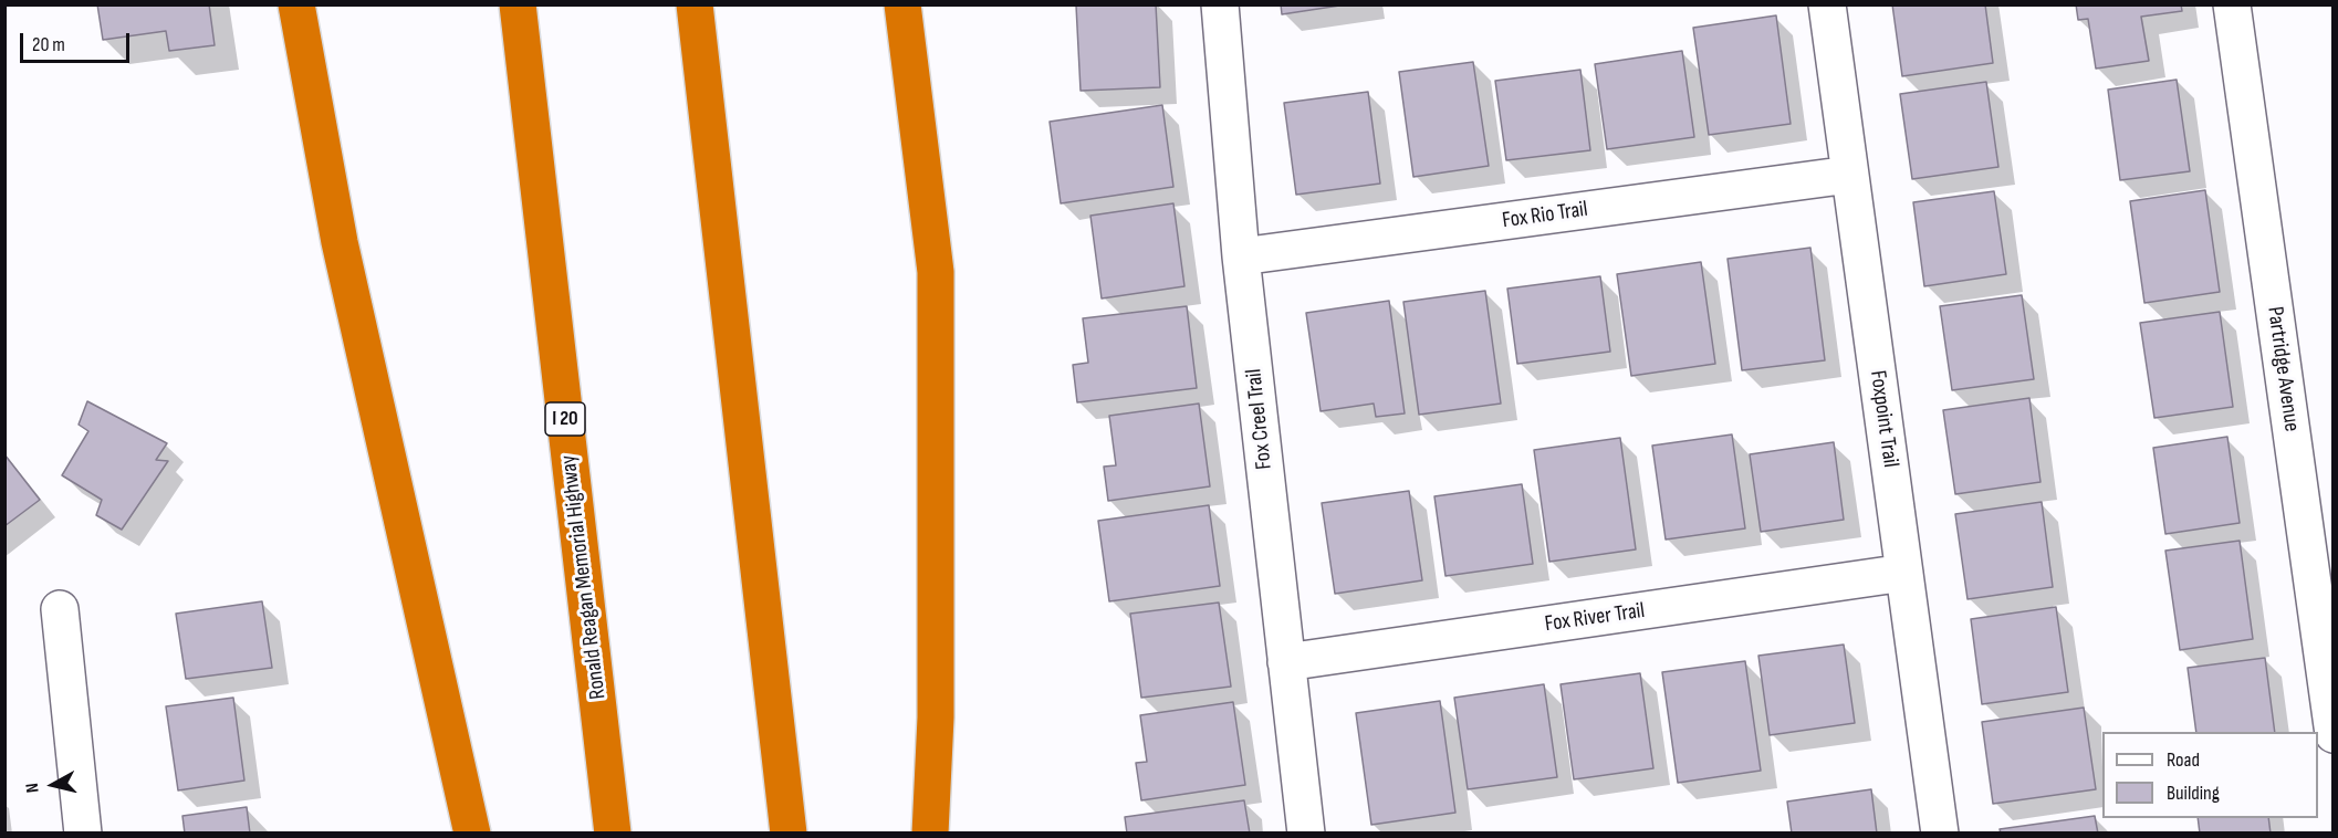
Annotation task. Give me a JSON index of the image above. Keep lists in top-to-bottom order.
{
  "streets": {
    "highway": ["I 20", "Ronald Reagan Memorial Highway"],
    "street": [
      "Fox Rio Trail",
      "Partridge Avenue",
      "Fox Creel Trail",
      "Foxpoint Trail",
      "Fox River Trail"
    ]
  },
  "crossings": [
    ["Fox Rio Trail", "Fox Creel Trail"],
    ["Fox Rio Trail", "Foxpoint Trail"],
    ["Fox Creel Trail", "Fox River Trail"],
    ["Foxpoint Trail", "Fox River Trail"]
  ],
  "legend": ["Road", "Building"],
  "scale_bar": "20 m",
  "north": "left"
}
